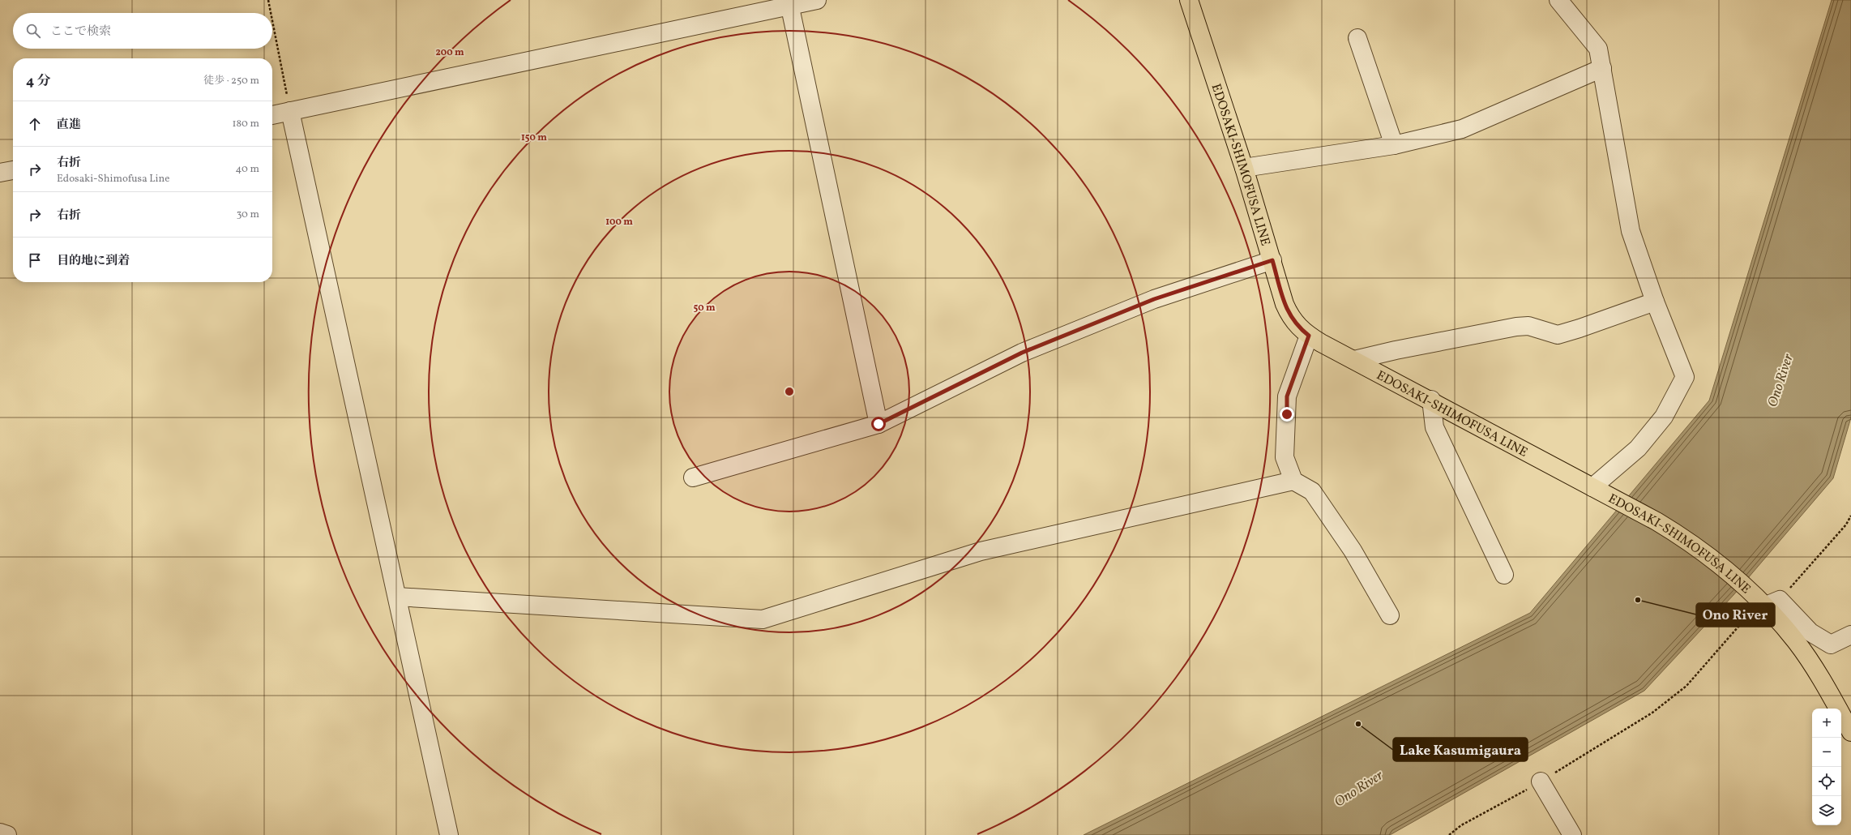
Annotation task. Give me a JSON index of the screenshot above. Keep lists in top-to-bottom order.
{
  "streets": {
    "main road": ["EDOSAKI-SHIMOFUSA LINE"]
  },
  "water": ["Ono River"],
  "places": ["Ono River", "Lake Kasumigaura"],
  "page": {
    "search": "ここで検索",
    "heading": ["4 分", "徒歩 · 250 m"],
    "list": [
      ["直進", "180 m"],
      ["右折", "Edosaki-Shimofusa Line", "40 m"],
      ["右折", "30 m"],
      "目的地に到着"
    ],
    "map_buttons": ["+", "−"]
  },
  "rings": [
    "200 m",
    "150 m",
    "100 m",
    "50 m"
  ]
}
